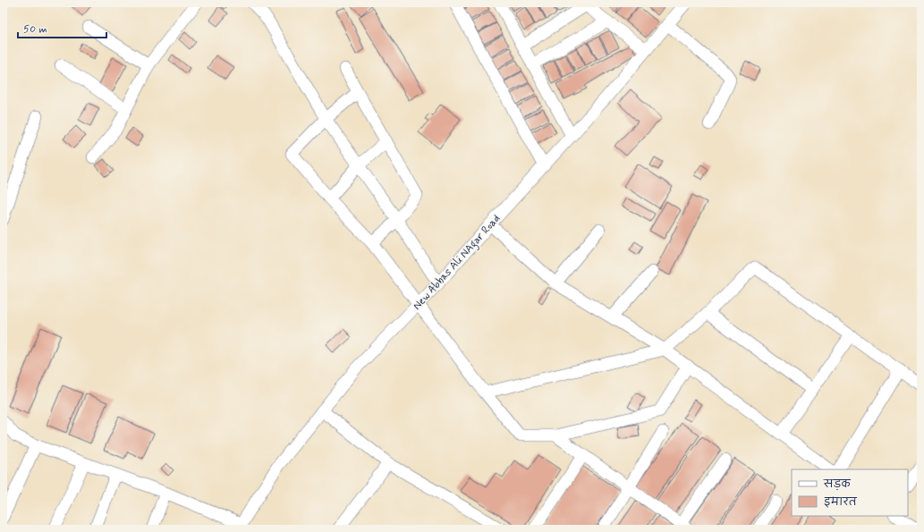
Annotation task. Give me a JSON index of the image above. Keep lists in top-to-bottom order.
{
  "streets": {
    "street": ["New Abbas Ali NAgar Road"]
  },
  "legend": ["सड़क", "इमारत"],
  "scale_bar": "50 m"
}
